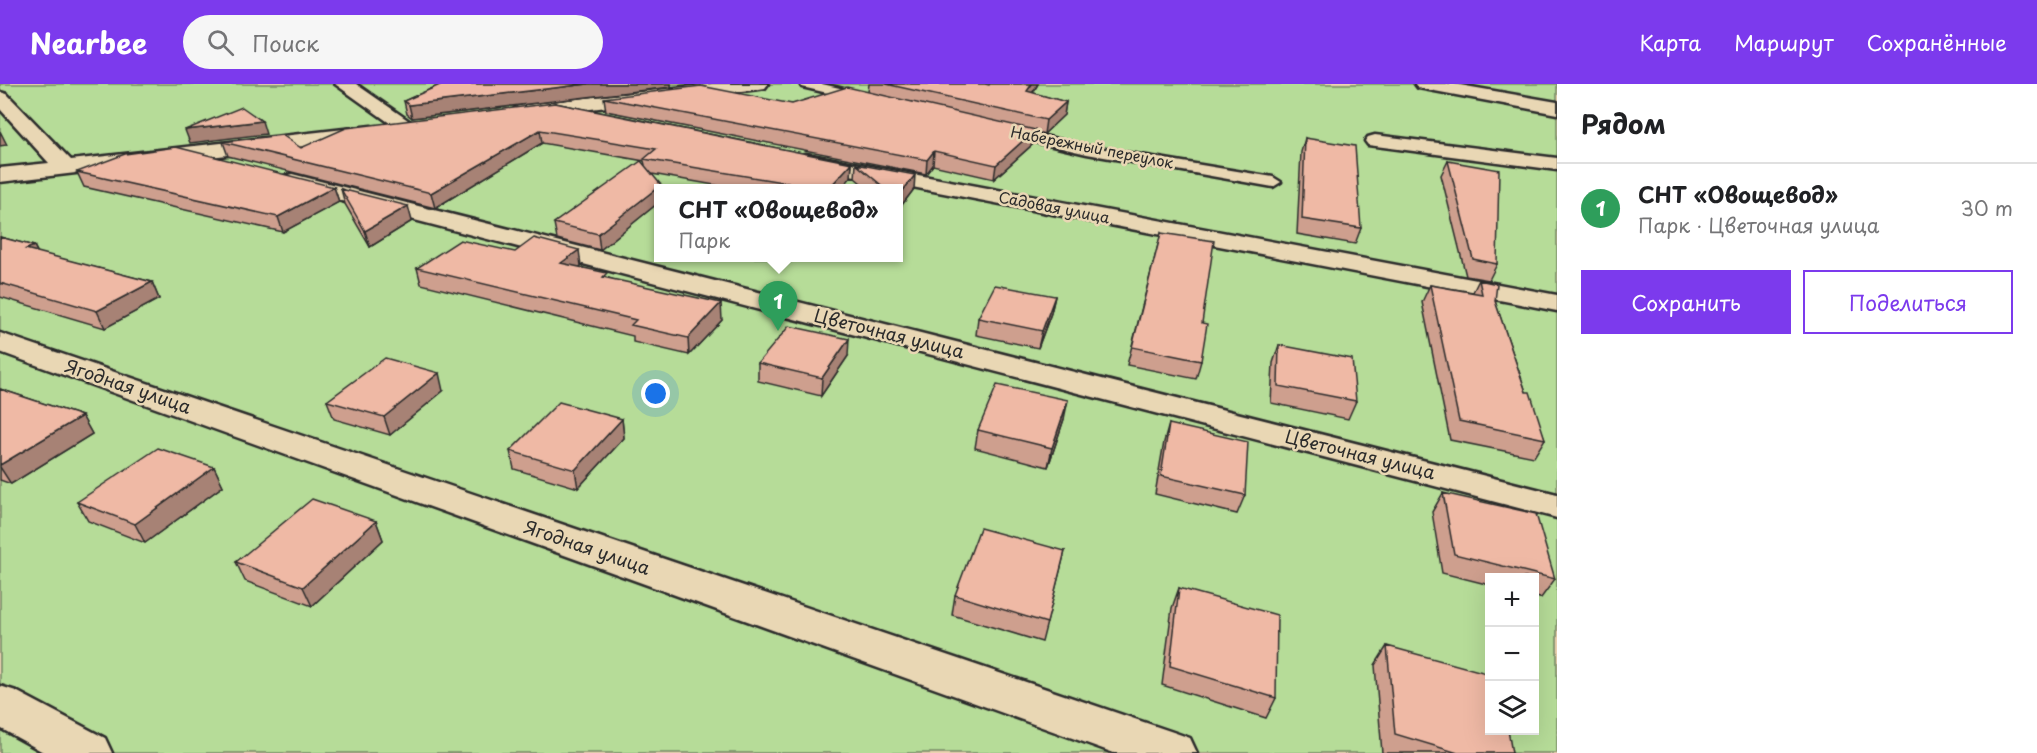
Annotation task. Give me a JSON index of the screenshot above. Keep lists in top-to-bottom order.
{
  "streets": {
    "street": ["Садовая улица", "Цветочная улица", "Ягодная улица"],
    "lane": ["Набережный переулок"]
  },
  "page": {
    "header": "Nearbee",
    "search": "Поиск",
    "nav": ["Карта", "Маршрут", "Сохранённые"],
    "heading": "Рядом",
    "list": [
      {
        "mark": "1",
        "name": "СНТ «Овощевод»",
        "note": "Парк · Цветочная улица",
        "value": "30 m"
      }
    ],
    "popup": ["СНТ «Овощевод»", "Парк"],
    "buttons": ["Сохранить", "Поделиться"],
    "pins": "1",
    "map_buttons": ["+", "−"]
  }
}
